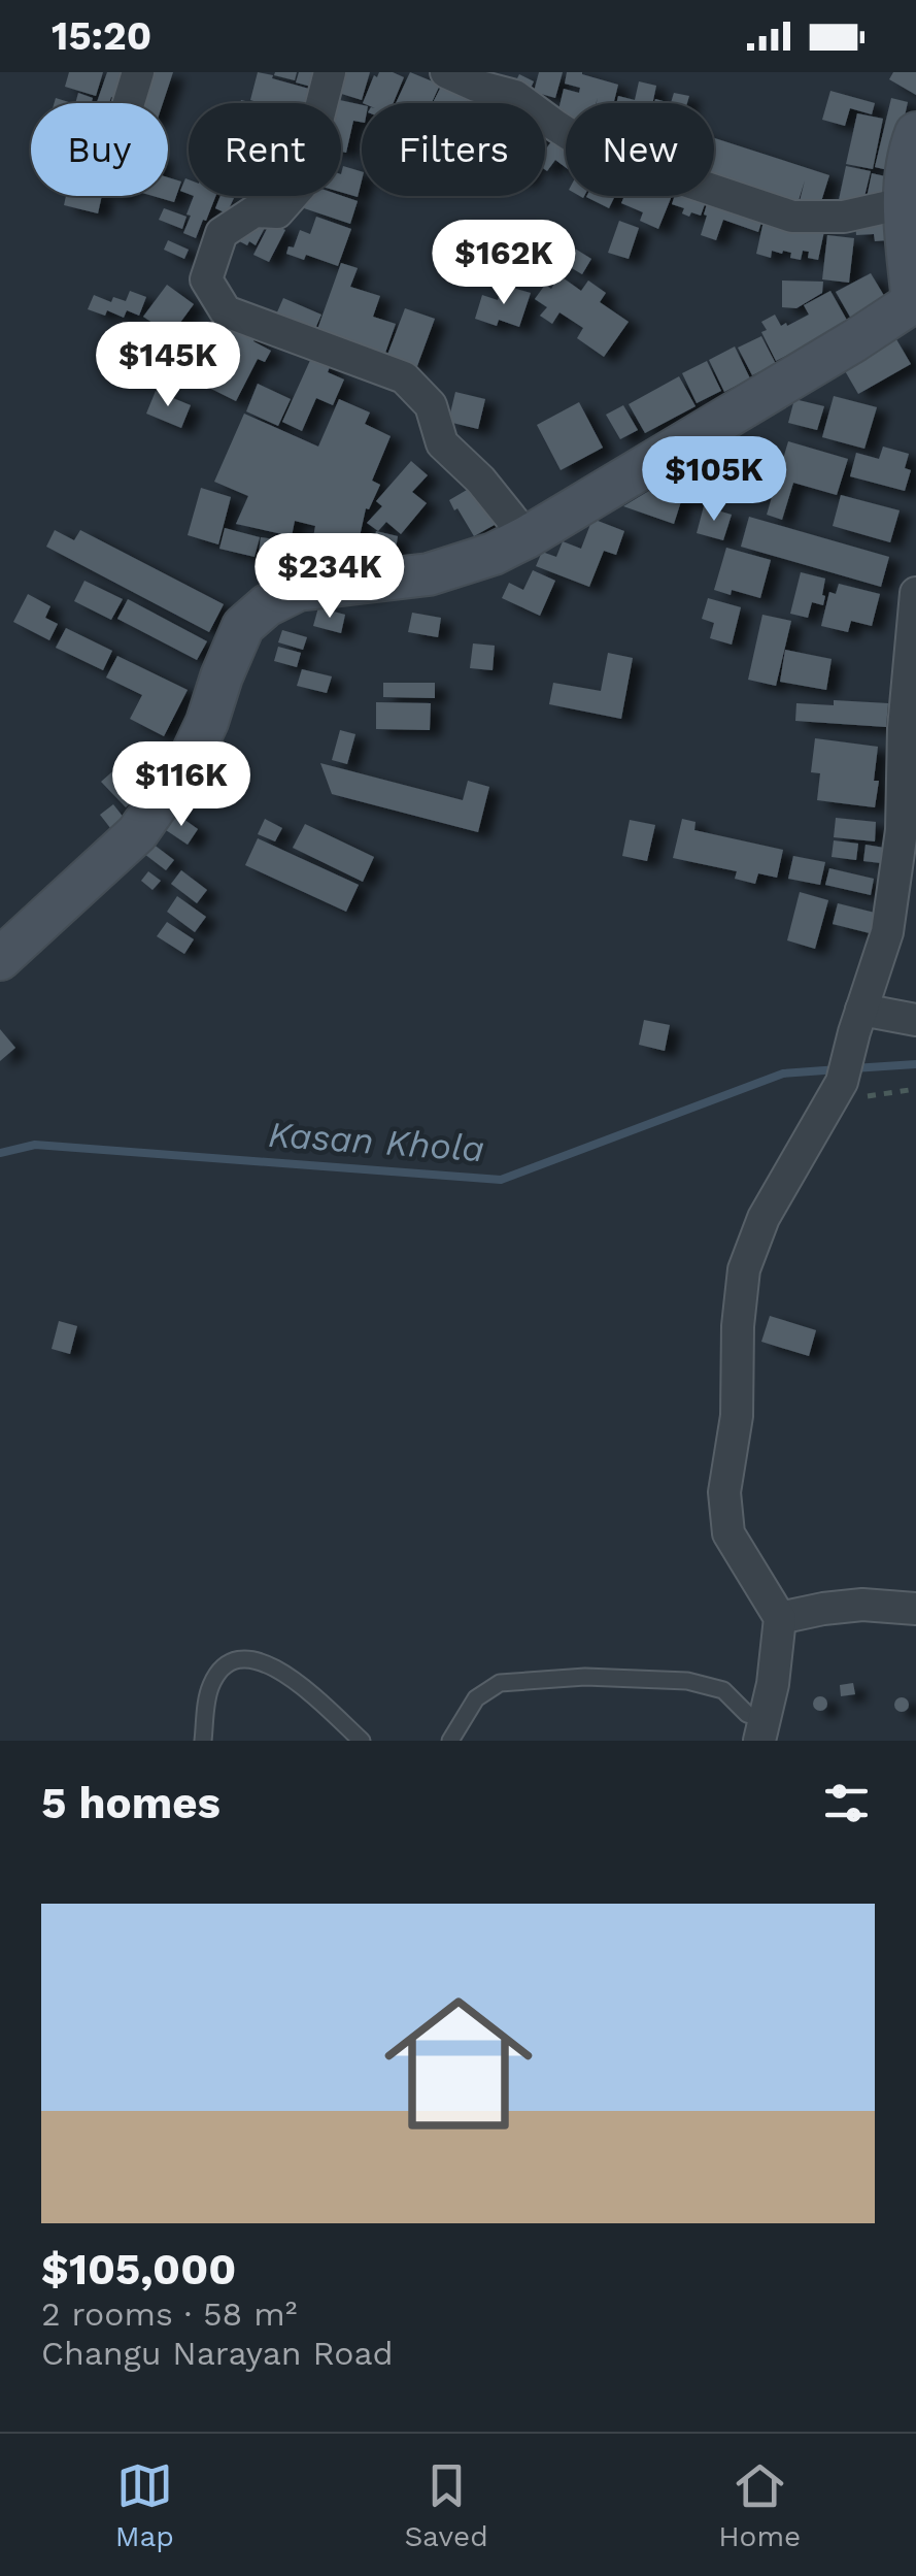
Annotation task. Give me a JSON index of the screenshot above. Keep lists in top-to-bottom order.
{
  "water": ["Kasan Khola"],
  "page": {
    "status": "15:20",
    "chip": [
      "Buy",
      "Rent",
      "Filters",
      "New"
    ],
    "price": [
      "$162K",
      "$145K",
      "$105K",
      "$234K",
      "$116K"
    ],
    "heading": "5 homes",
    "list": [
      {
        "name": "$105,000",
        "note": "2 rooms · 58 m² · Changu Narayan Road"
      }
    ],
    "tabs": ["Map", "Saved", "Home"]
  }
}
